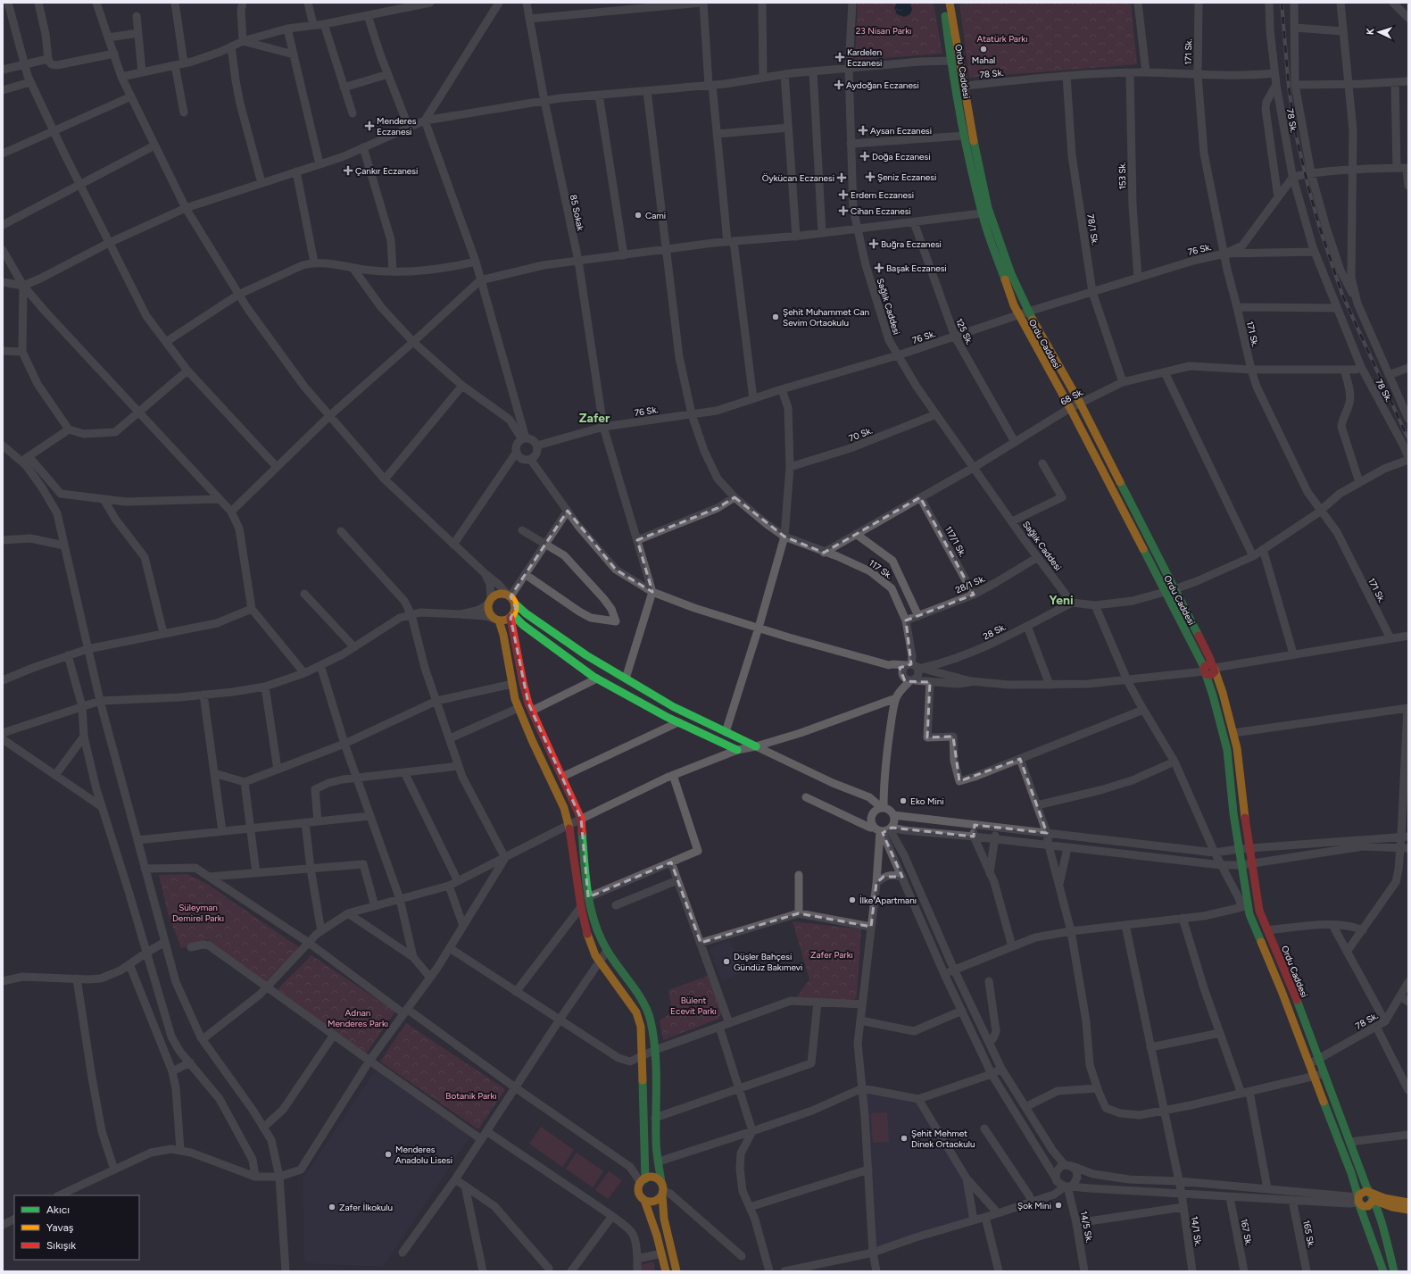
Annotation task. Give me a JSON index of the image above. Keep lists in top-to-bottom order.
{
  "streets": {
    "main road": ["Ordu Caddesi"],
    "street": [
      "171 Sk.",
      "78 Sk.",
      "153 Sk.",
      "85 Sokak",
      "78/1 Sk.",
      "76 Sk.",
      "Sağlık Caddesi",
      "125 Sk.",
      "68 Sk.",
      "70 Sk.",
      "117/1 Sk.",
      "117 Sk.",
      "28/1 Sk.",
      "28 Sk.",
      "14/5 Sk.",
      "14/1 Sk.",
      "167 Sk.",
      "165 Sk."
    ]
  },
  "crossings": [
    ["171 Sk.", "78 Sk."],
    ["171 Sk.", "76 Sk."],
    ["171 Sk.", "68 Sk."],
    ["Ordu Caddesi", "78 Sk."],
    ["Ordu Caddesi", "76 Sk."],
    ["Ordu Caddesi", "68 Sk."],
    ["78 Sk.", "153 Sk."],
    ["78 Sk.", "78/1 Sk."],
    ["78 Sk.", "76 Sk."],
    ["78 Sk.", "68 Sk."],
    ["153 Sk.", "76 Sk."],
    ["85 Sokak", "76 Sk."],
    ["78/1 Sk.", "76 Sk."],
    ["78/1 Sk.", "68 Sk."],
    ["76 Sk.", "Sağlık Caddesi"],
    ["76 Sk.", "125 Sk."],
    ["76 Sk.", "117 Sk."],
    ["Sağlık Caddesi", "68 Sk."],
    ["Sağlık Caddesi", "70 Sk."],
    ["Sağlık Caddesi", "28/1 Sk."],
    ["Sağlık Caddesi", "28 Sk."],
    ["125 Sk.", "68 Sk."],
    ["68 Sk.", "117/1 Sk."],
    ["68 Sk.", "117 Sk."],
    ["117/1 Sk.", "28/1 Sk."],
    ["117 Sk.", "28/1 Sk."],
    ["117 Sk.", "28 Sk."]
  ],
  "districts": ["Zafer", "Yeni"],
  "parks": [
    "23 Nisan Parkı",
    "Atatürk Parkı",
    "Süleyman Demirel Parkı",
    "Zafer Parkı",
    "Bülent Ecevit Parkı",
    "Adnan Menderes Parkı",
    "Botanik Parkı"
  ],
  "places": {
    "other": [
      "Mahal",
      "Cami",
      "Şehit Muhammet Can Sevim Ortaokulu",
      "Eko Mini",
      "İlke Apartmanı",
      "Düşler Bahçesi Gündüz Bakımevi",
      "Şehit Mehmet Dinek Ortaokulu",
      "Menderes Anadolu Lisesi",
      "Şok Mini",
      "Zafer İlkokulu"
    ],
    "health": [
      "Kardelen Eczanesi",
      "Aydoğan Eczanesi",
      "Menderes Eczanesi",
      "Aysan Eczanesi",
      "Doğa Eczanesi",
      "Çankır Eczanesi",
      "Şeniz Eczanesi",
      "Öykücan Eczanesi",
      "Erdem Eczanesi",
      "Cihan Eczanesi",
      "Buğra Eczanesi",
      "Başak Eczanesi"
    ]
  },
  "legend": ["Akıcı", "Yavaş", "Sıkışık"],
  "north": "left"
}
